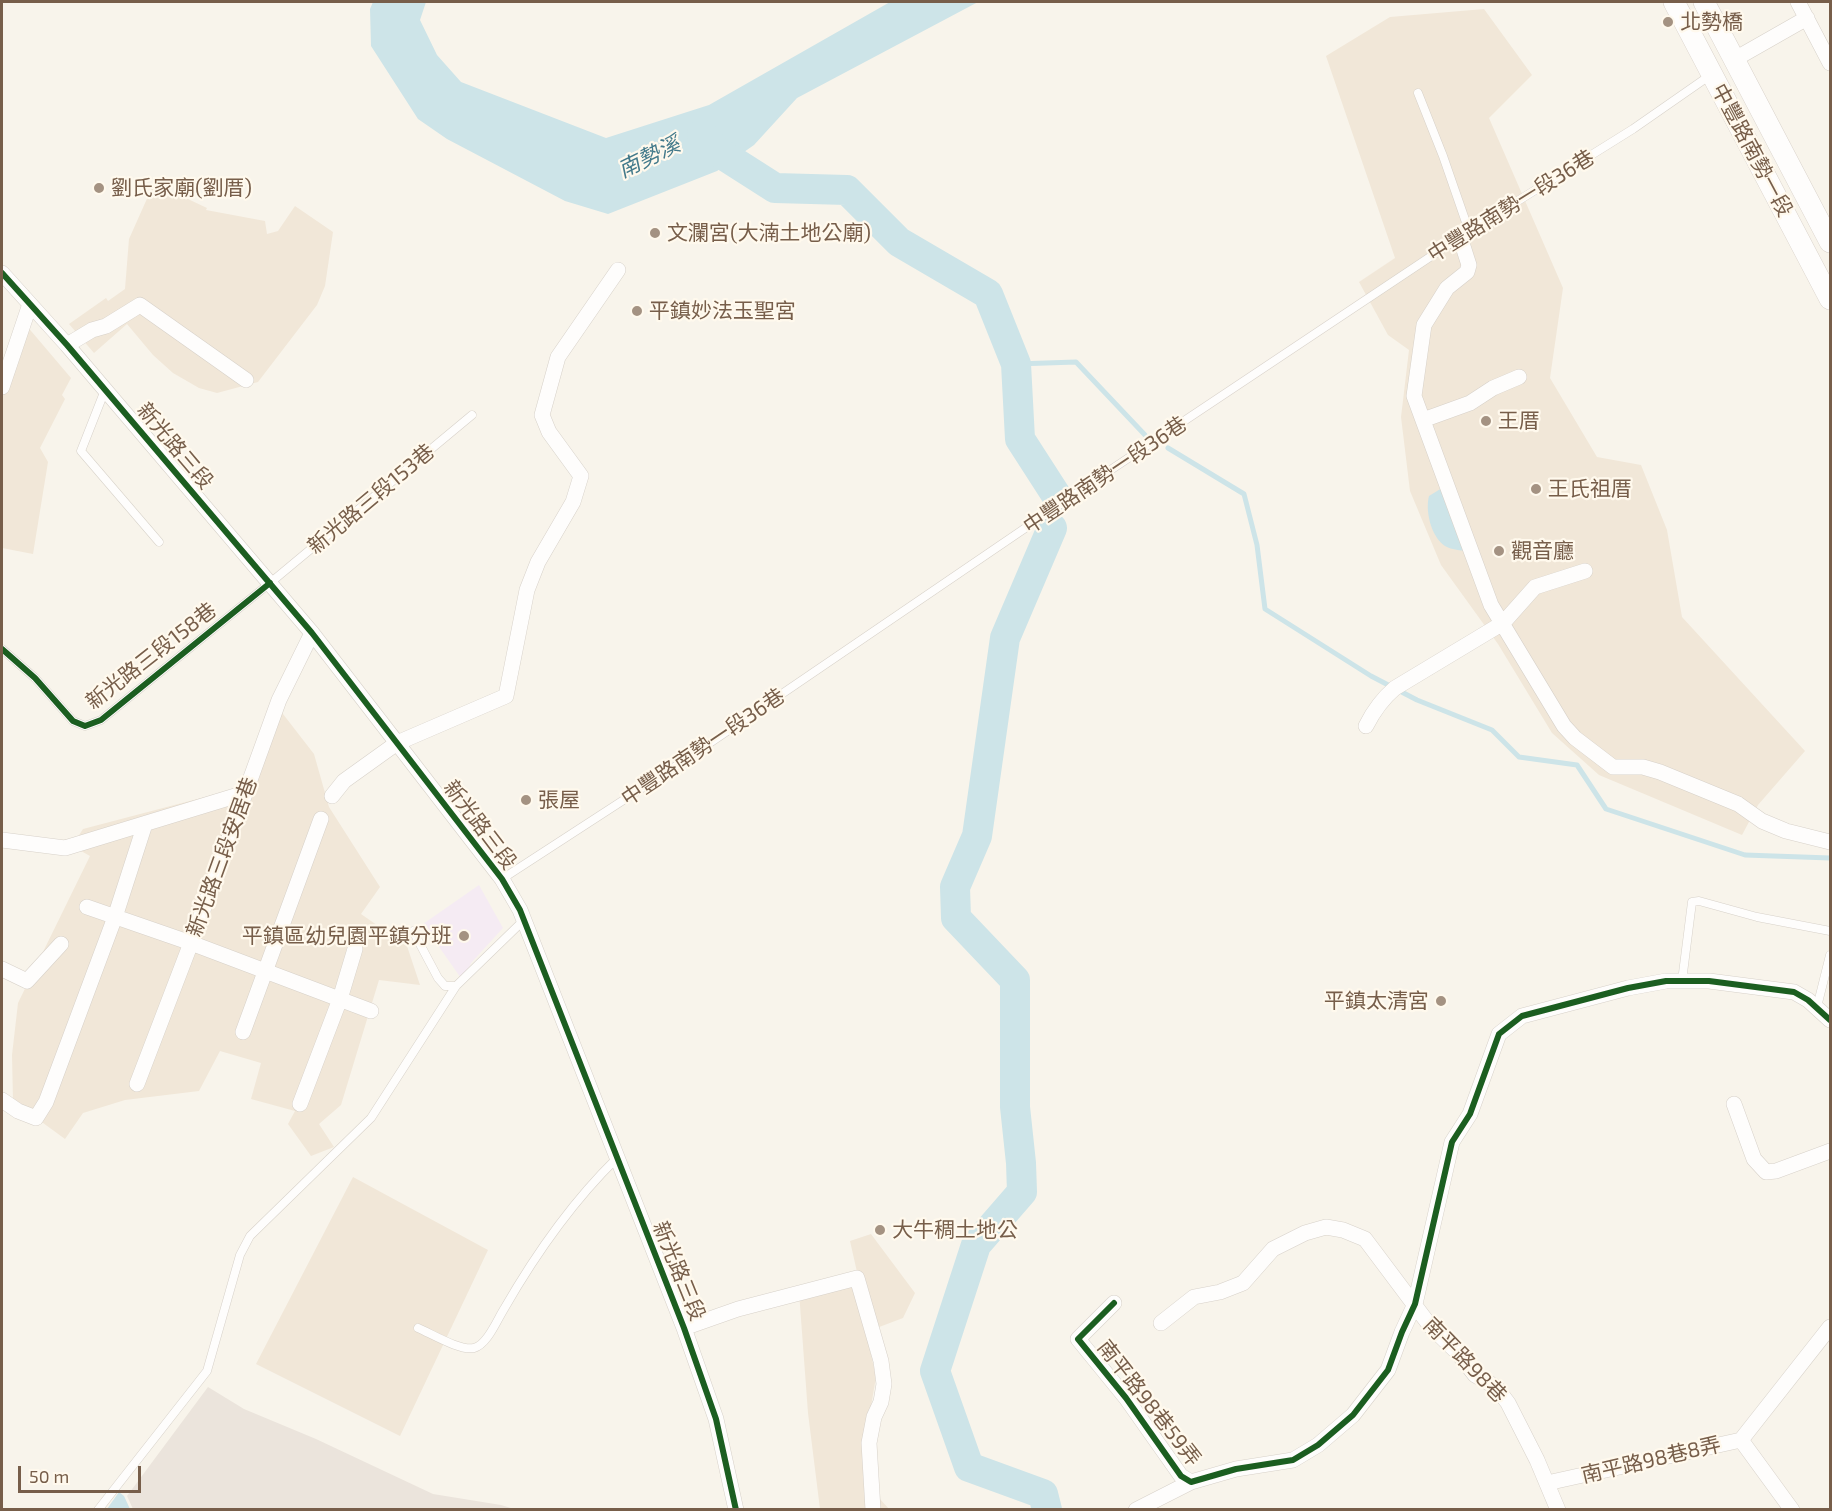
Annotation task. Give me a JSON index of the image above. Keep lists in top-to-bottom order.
{
  "streets": {
    "main road": ["中豐路南勢一段"],
    "street": [
      "新光路三段",
      "新光路三段安居巷",
      "南平路98巷",
      "南平路98巷59弄",
      "南平路98巷8弄"
    ],
    "lane": ["中豐路南勢一段36巷", "新光路三段153巷", "新光路三段158巷"]
  },
  "crossings": [
    ["中豐路南勢一段", "中豐路南勢一段36巷"],
    ["中豐路南勢一段36巷", "新光路三段"],
    ["新光路三段", "新光路三段153巷"],
    ["新光路三段", "新光路三段158巷"],
    ["新光路三段", "新光路三段安居巷"],
    ["新光路三段153巷", "新光路三段158巷"],
    ["南平路98巷", "南平路98巷59弄"],
    ["南平路98巷", "南平路98巷8弄"]
  ],
  "water": ["南勢溪"],
  "places": [
    "北勢橋",
    "劉氏家廟(劉厝)",
    "文瀾宮(大湳土地公廟)",
    "平鎮妙法玉聖宮",
    "王厝",
    "王氏祖厝",
    "觀音廳",
    "張屋",
    "平鎮區幼兒園平鎮分班",
    "平鎮太清宮",
    "大牛稠土地公"
  ],
  "scale_bar": "50 m"
}
